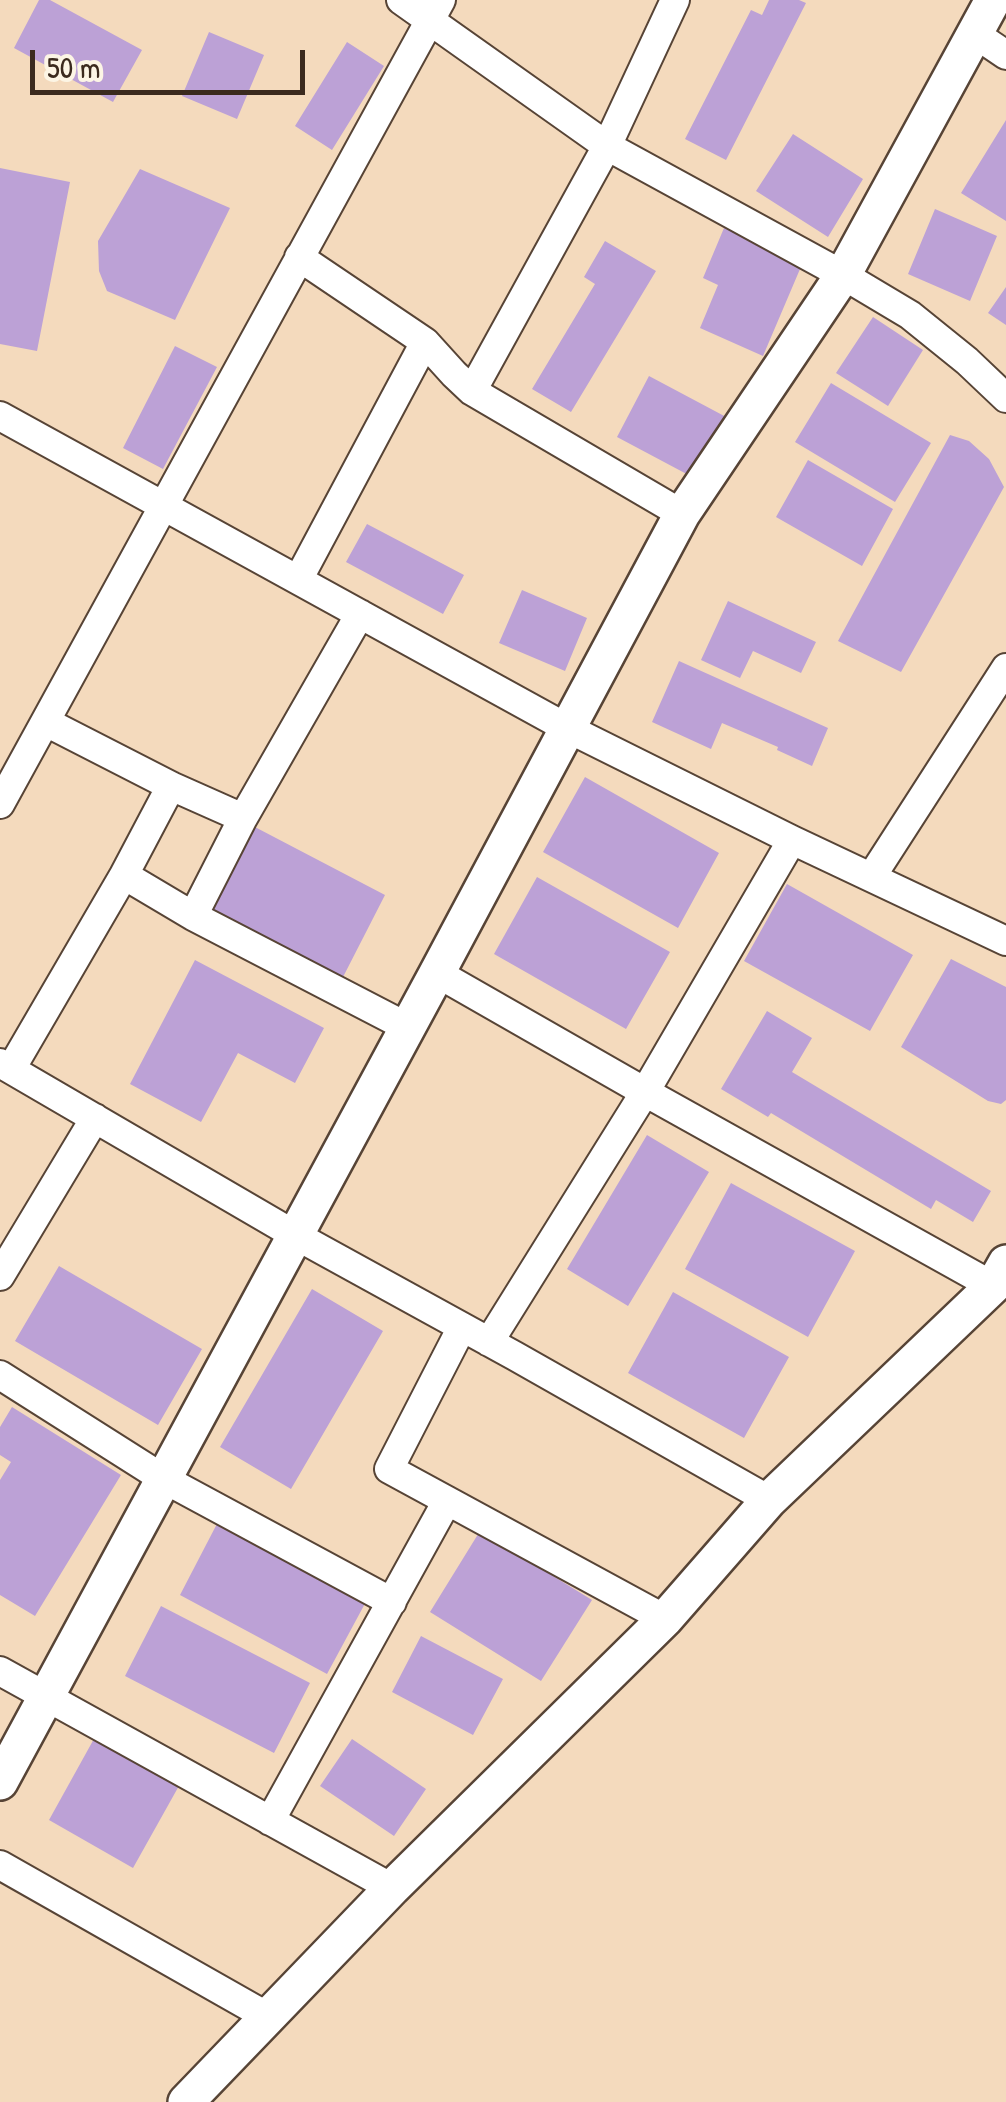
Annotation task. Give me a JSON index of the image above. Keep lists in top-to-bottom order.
{
  "scale_bar": "50 m"
}
